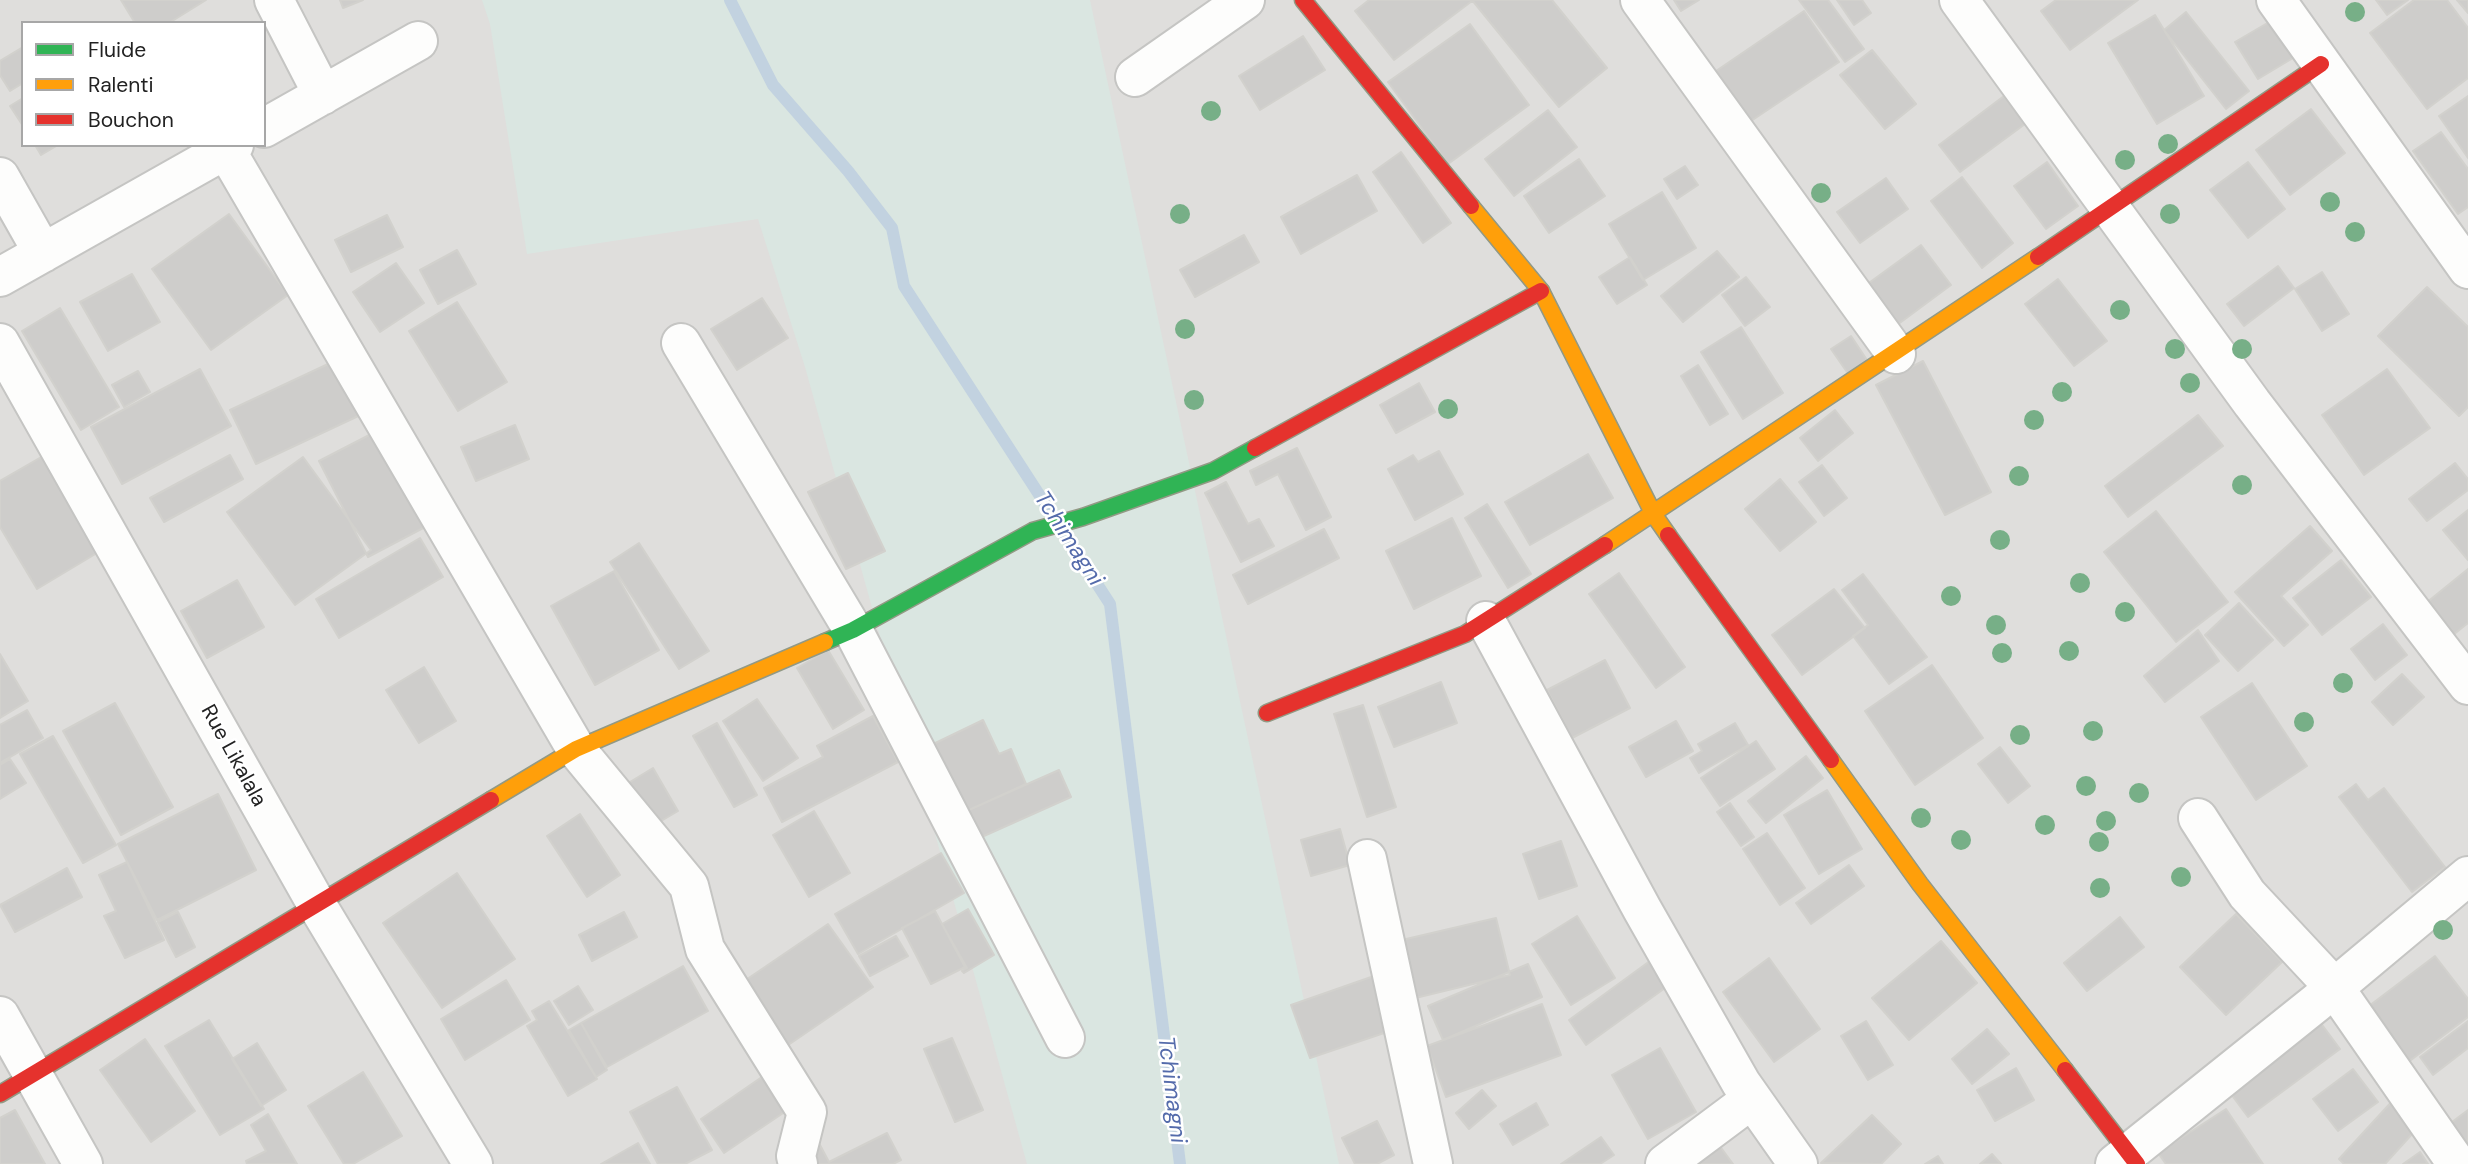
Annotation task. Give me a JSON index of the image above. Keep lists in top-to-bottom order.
{
  "streets": {
    "street": ["Rue Likalala"]
  },
  "water": ["Tchimagni"],
  "legend": ["Fluide", "Ralenti", "Bouchon"]
}
